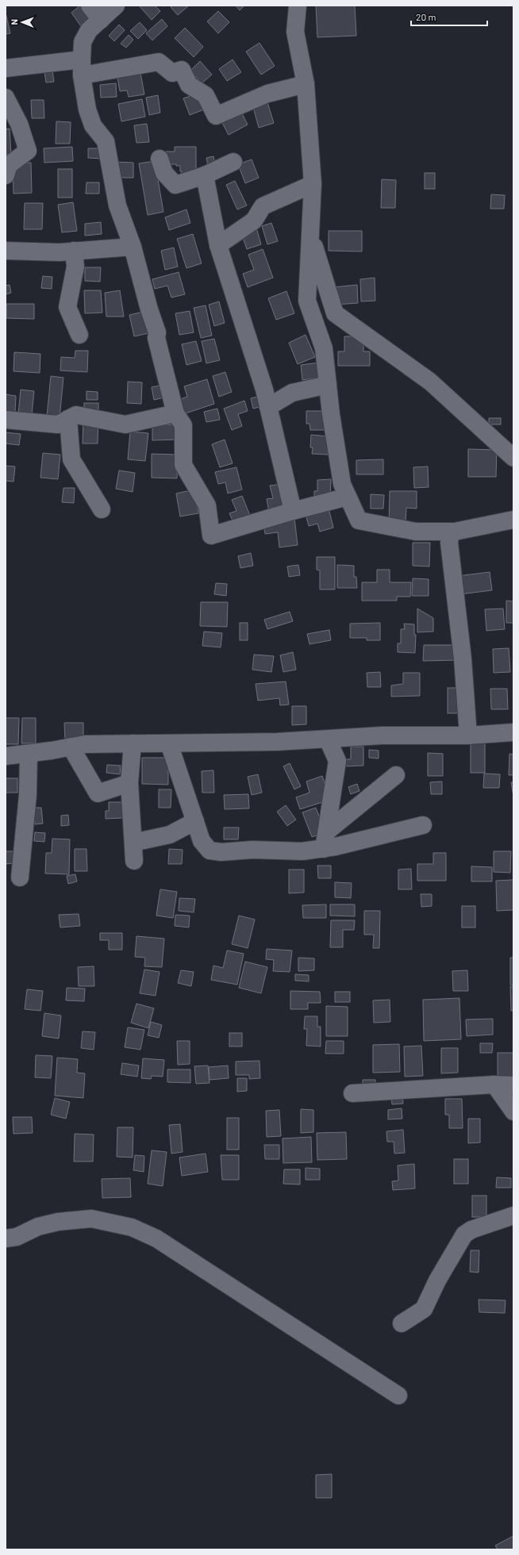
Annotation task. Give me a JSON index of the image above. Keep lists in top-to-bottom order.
{
  "scale_bar": "20 m",
  "north": "left"
}
